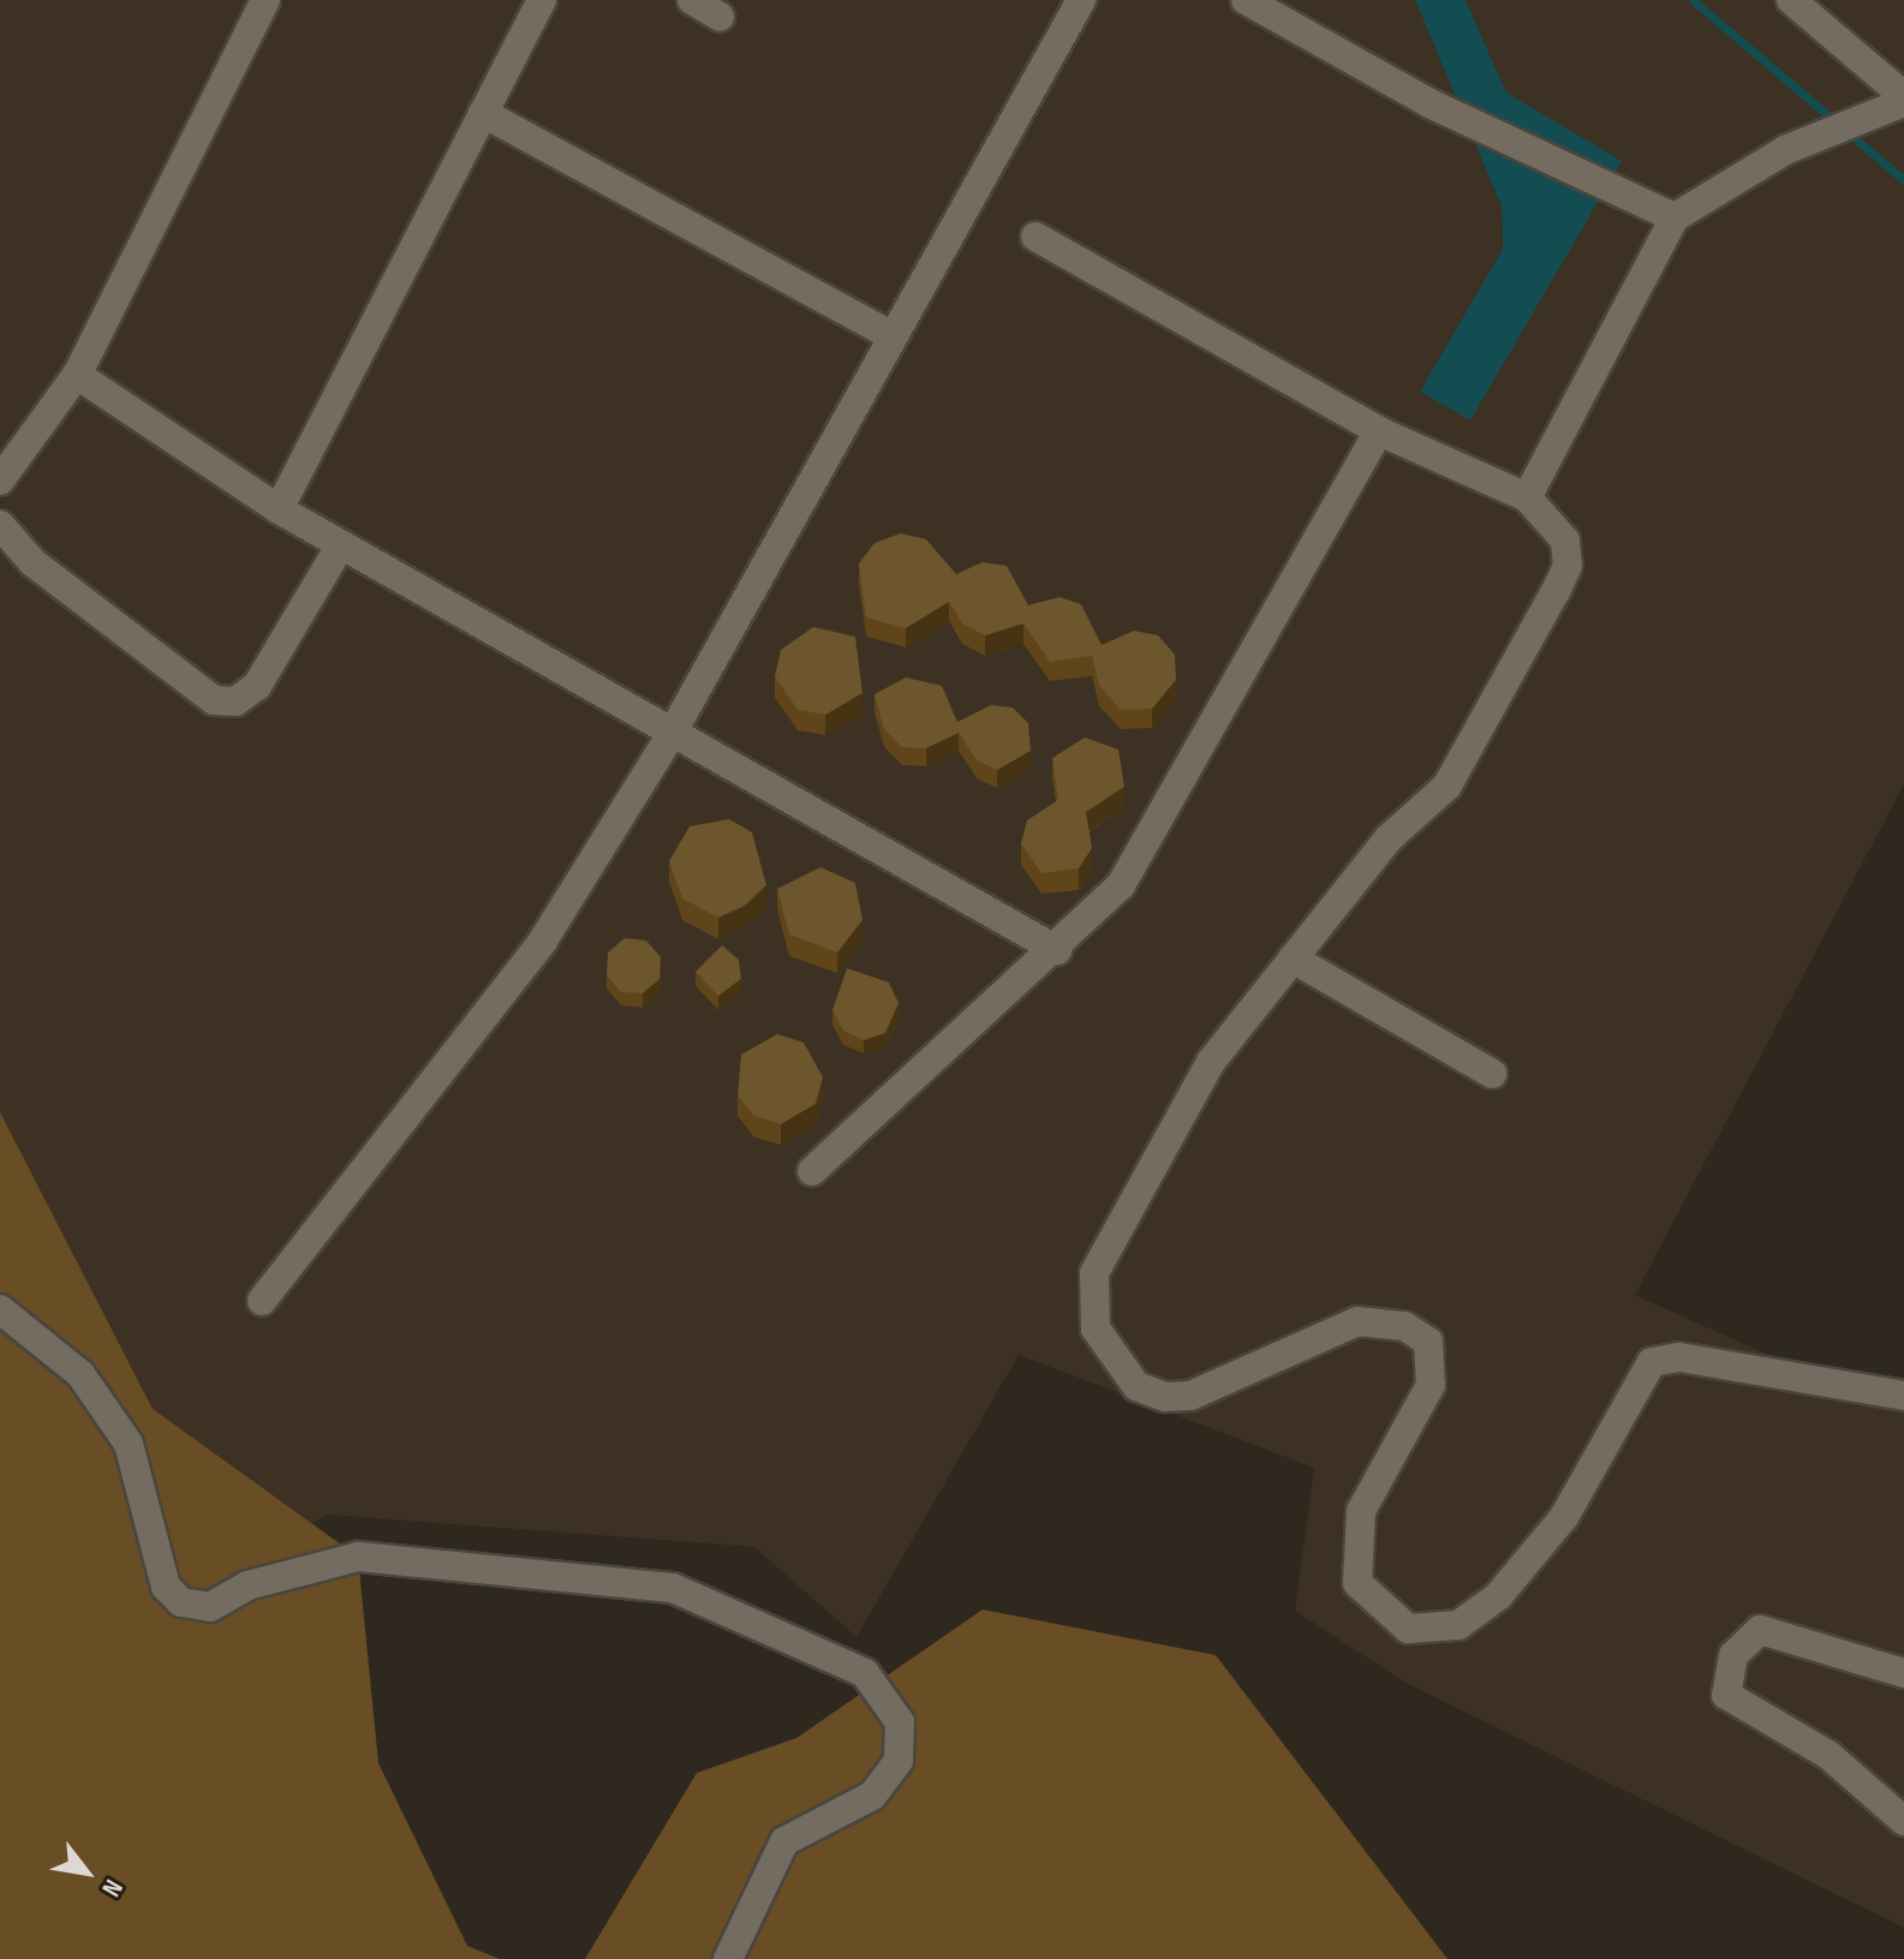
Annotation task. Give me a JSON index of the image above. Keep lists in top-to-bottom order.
{
  "north": "bottom right"
}
